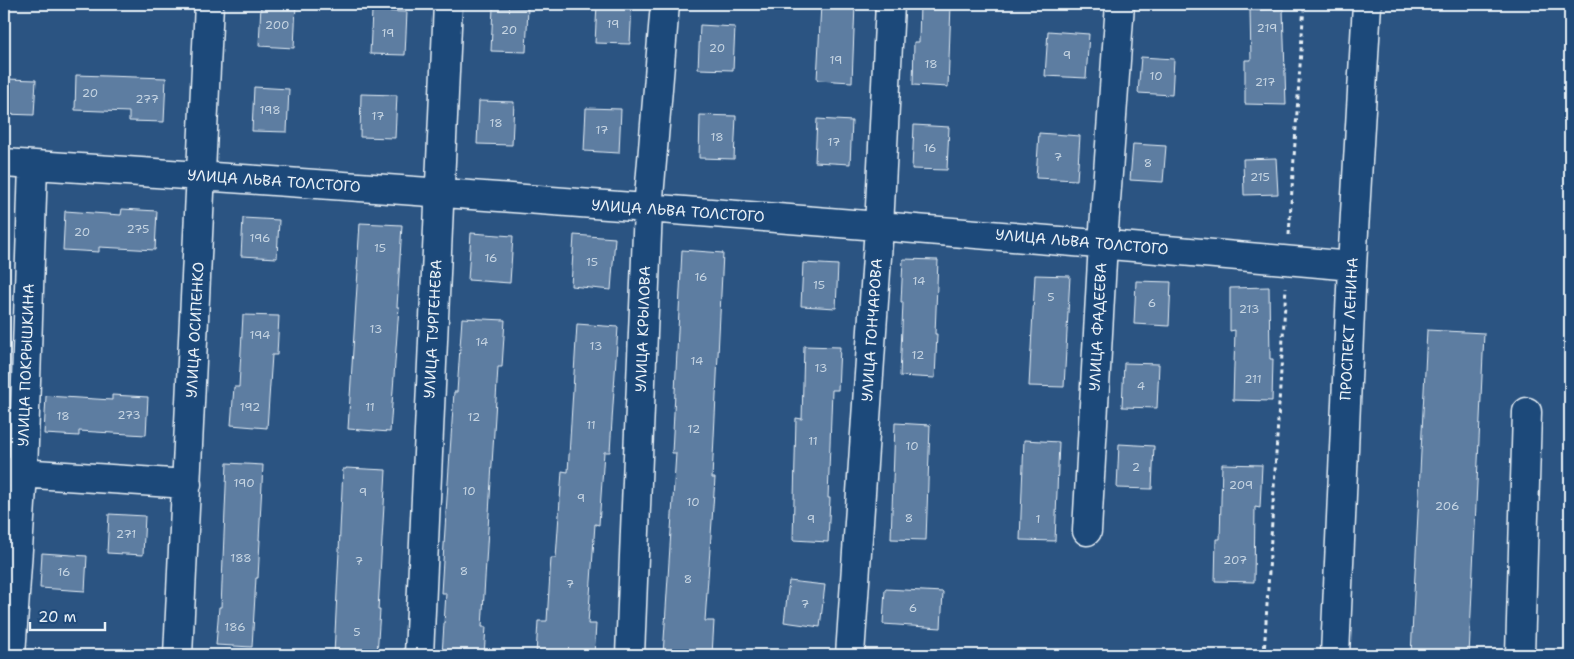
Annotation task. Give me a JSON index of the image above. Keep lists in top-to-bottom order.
{
  "streets": {
    "street": [
      "УЛИЦА ЛЬВА ТОЛСТОГО",
      "УЛИЦА ФАДЕЕВА",
      "УЛИЦА ТУРГЕНЕВА",
      "УЛИЦА КРЫЛОВА",
      "ПРОСПЕКТ ЛЕНИНА",
      "УЛИЦА ОСИПЕНКО",
      "УЛИЦА ГОНЧАРОВА",
      "УЛИЦА ПОКРЫШКИНА"
    ]
  },
  "crossings": [
    ["УЛИЦА ЛЬВА ТОЛСТОГО", "УЛИЦА ФАДЕЕВА"],
    ["УЛИЦА ЛЬВА ТОЛСТОГО", "УЛИЦА ТУРГЕНЕВА"],
    ["УЛИЦА ЛЬВА ТОЛСТОГО", "УЛИЦА КРЫЛОВА"],
    ["УЛИЦА ЛЬВА ТОЛСТОГО", "ПРОСПЕКТ ЛЕНИНА"],
    ["УЛИЦА ЛЬВА ТОЛСТОГО", "УЛИЦА ОСИПЕНКО"],
    ["УЛИЦА ЛЬВА ТОЛСТОГО", "УЛИЦА ГОНЧАРОВА"],
    ["УЛИЦА ЛЬВА ТОЛСТОГО", "УЛИЦА ПОКРЫШКИНА"]
  ],
  "house_numbers": [
    "19",
    "200",
    "219",
    "20",
    "19",
    "20",
    "9",
    "19",
    "18",
    "10",
    "217",
    "20",
    "277",
    "198",
    "17",
    "18",
    "17",
    "18",
    "17",
    "16",
    "7",
    "8",
    "215",
    "275",
    "20",
    "196",
    "15",
    "16",
    "15",
    "16",
    "14",
    "15",
    "5",
    "6",
    "213",
    "13",
    "194",
    "14",
    "13",
    "12",
    "14",
    "13",
    "211",
    "4",
    "192",
    "11",
    "273",
    "18",
    "12",
    "11",
    "12",
    "11",
    "10",
    "2",
    "190",
    "209",
    "10",
    "9",
    "9",
    "10",
    "206",
    "8",
    "9",
    "1",
    "271",
    "188",
    "207",
    "7",
    "8",
    "16",
    "8",
    "7",
    "7",
    "6",
    "186",
    "5"
  ],
  "scale_bar": "20 m"
}
